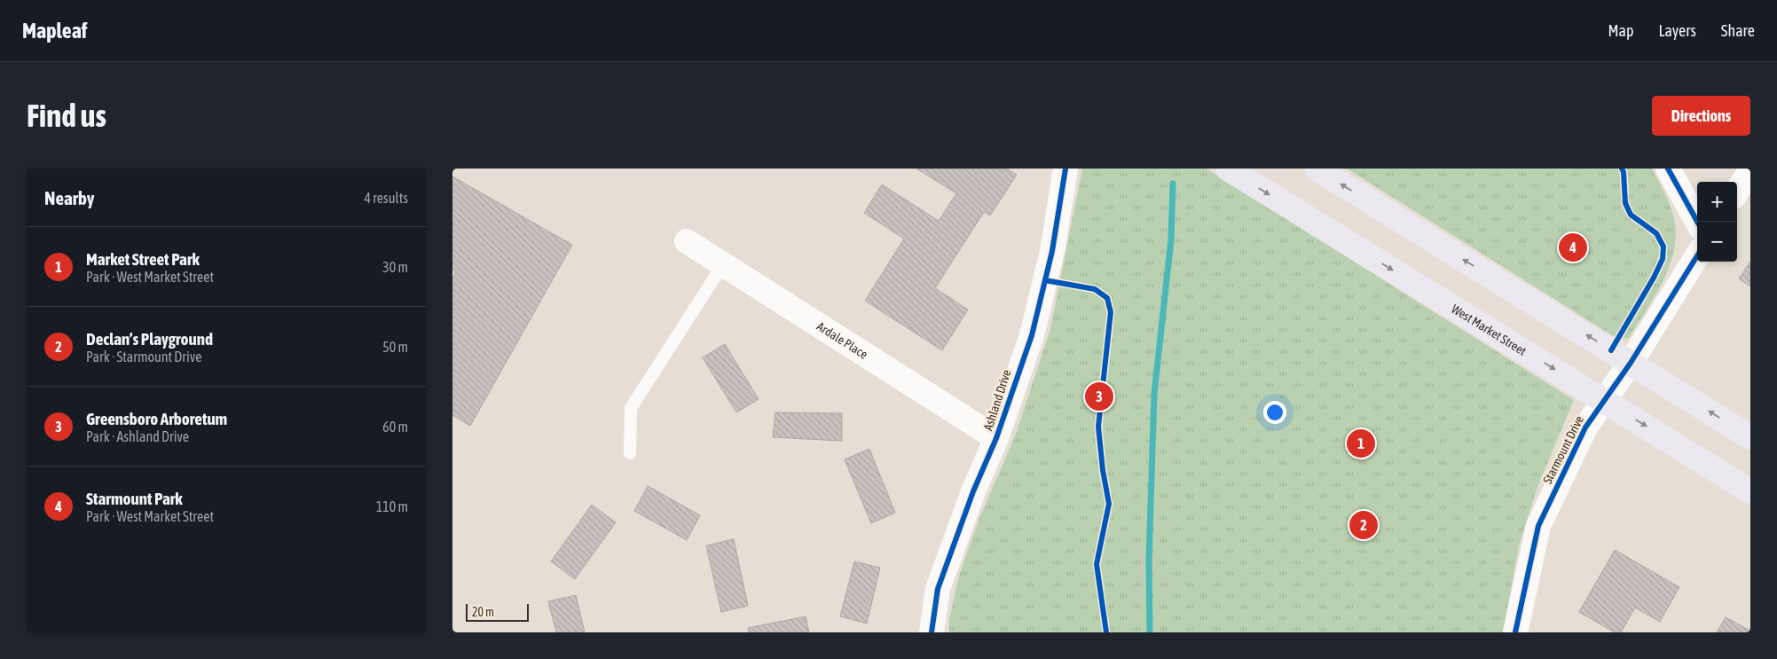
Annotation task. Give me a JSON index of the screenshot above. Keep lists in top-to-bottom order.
{
  "streets": {
    "main road": ["West Market Street"],
    "street": ["Ardale Place", "Ashland Drive", "Starmount Drive"]
  },
  "crossings": [
    ["West Market Street", "Starmount Drive"],
    ["Ardale Place", "Ashland Drive"]
  ],
  "scale_bar": "20 m",
  "page": {
    "header": "Mapleaf",
    "nav": ["Map", "Layers", "Share"],
    "buttons": "Directions",
    "title": "Find us",
    "heading": ["Nearby", "4 results"],
    "map_buttons": ["+", "−"],
    "list": [
      {
        "mark": "1",
        "name": "Market Street Park",
        "note": "Park · West Market Street",
        "value": "30 m"
      },
      {
        "mark": "2",
        "name": "Declan’s Playground",
        "note": "Park · Starmount Drive",
        "value": "50 m"
      },
      {
        "mark": "3",
        "name": "Greensboro Arboretum",
        "note": "Park · Ashland Drive",
        "value": "60 m"
      },
      {
        "mark": "4",
        "name": "Starmount Park",
        "note": "Park · West Market Street",
        "value": "110 m"
      }
    ],
    "pins": [
      "4",
      "3",
      "1",
      "2"
    ],
    "scale": "20 m"
  }
}
